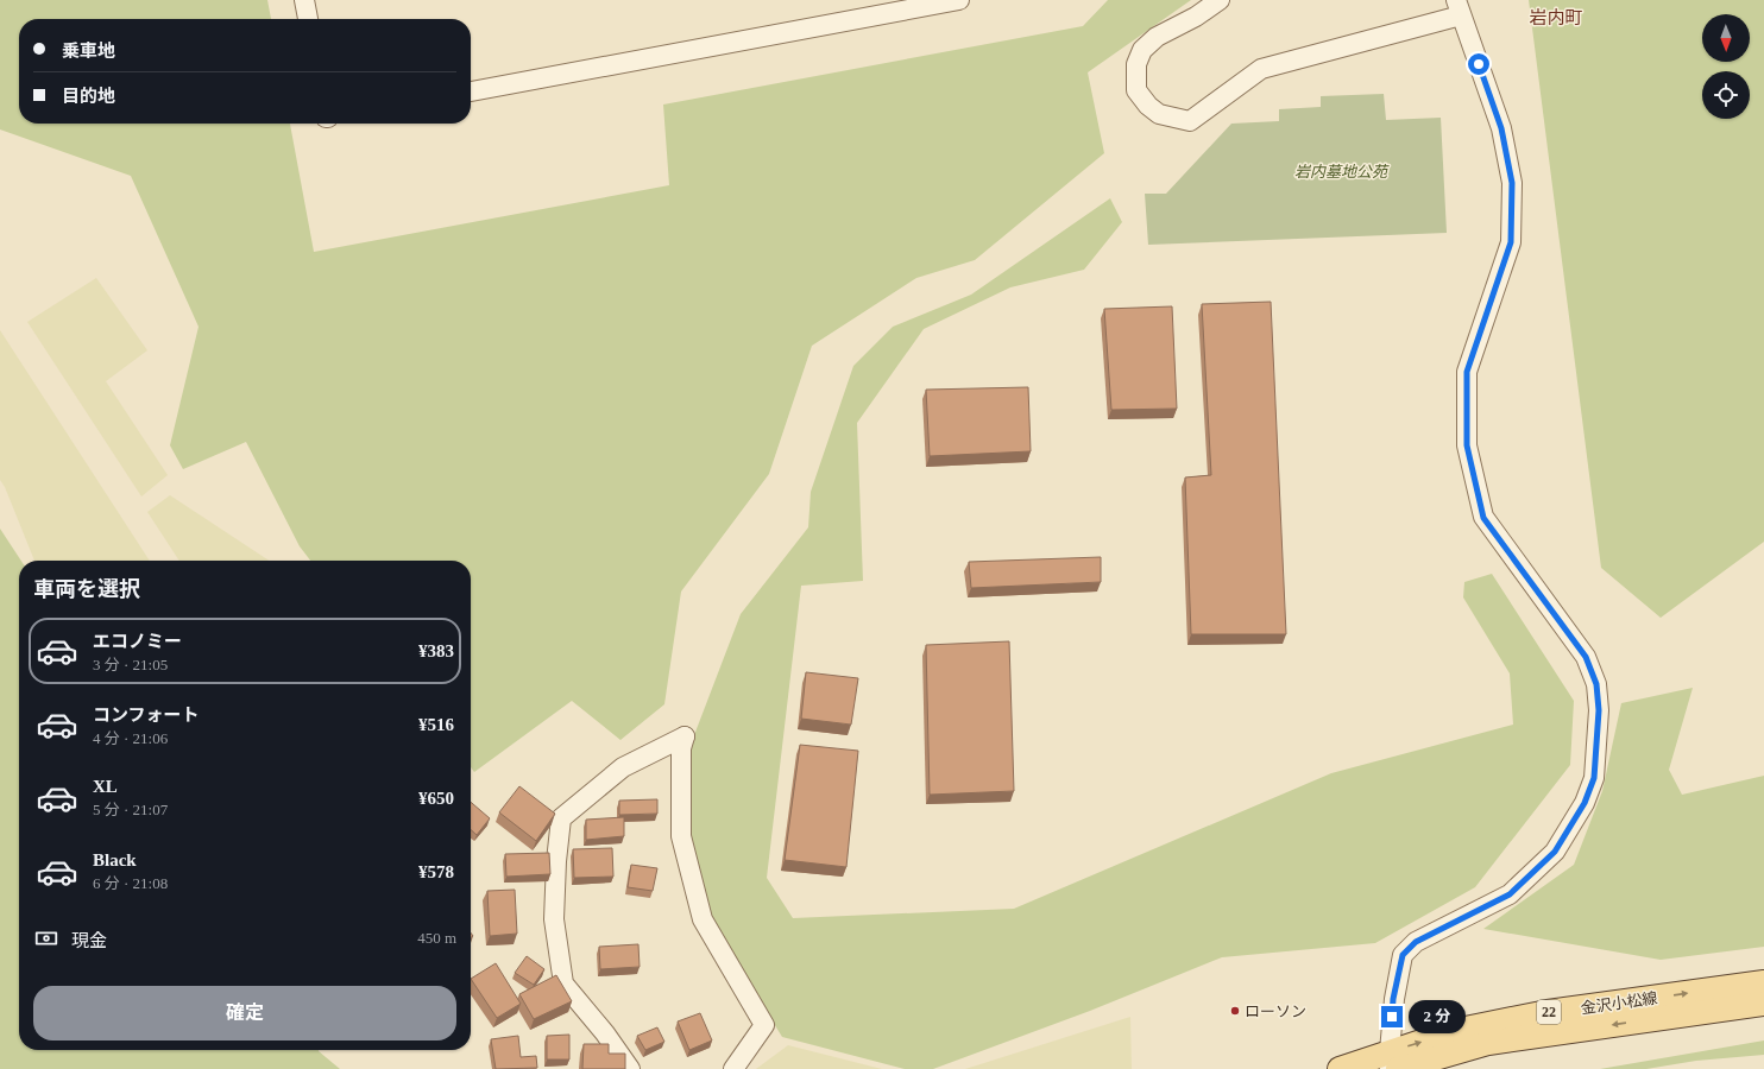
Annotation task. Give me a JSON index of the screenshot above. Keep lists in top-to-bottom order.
{
  "streets": {
    "main road": ["金沢小松線", "22"]
  },
  "districts": ["岩内町"],
  "parks": ["岩内墓地公苑"],
  "places": ["ローソン"],
  "north": "bottom",
  "page": {
    "banner": ["乗車地", "目的地"],
    "heading": "車両を選択",
    "list": [
      {
        "name": "エコノミー",
        "note": "3 分 · 21:05",
        "value": "¥383"
      },
      {
        "name": "コンフォート",
        "note": "4 分 · 21:06",
        "value": "¥516"
      },
      {
        "name": "XL",
        "note": "5 分 · 21:07",
        "value": "¥650"
      },
      {
        "name": "Black",
        "note": "6 分 · 21:08",
        "value": "¥578"
      }
    ],
    "pay": ["現金", "450 m"],
    "buttons": "確定",
    "bubble": "2 分"
  }
}
